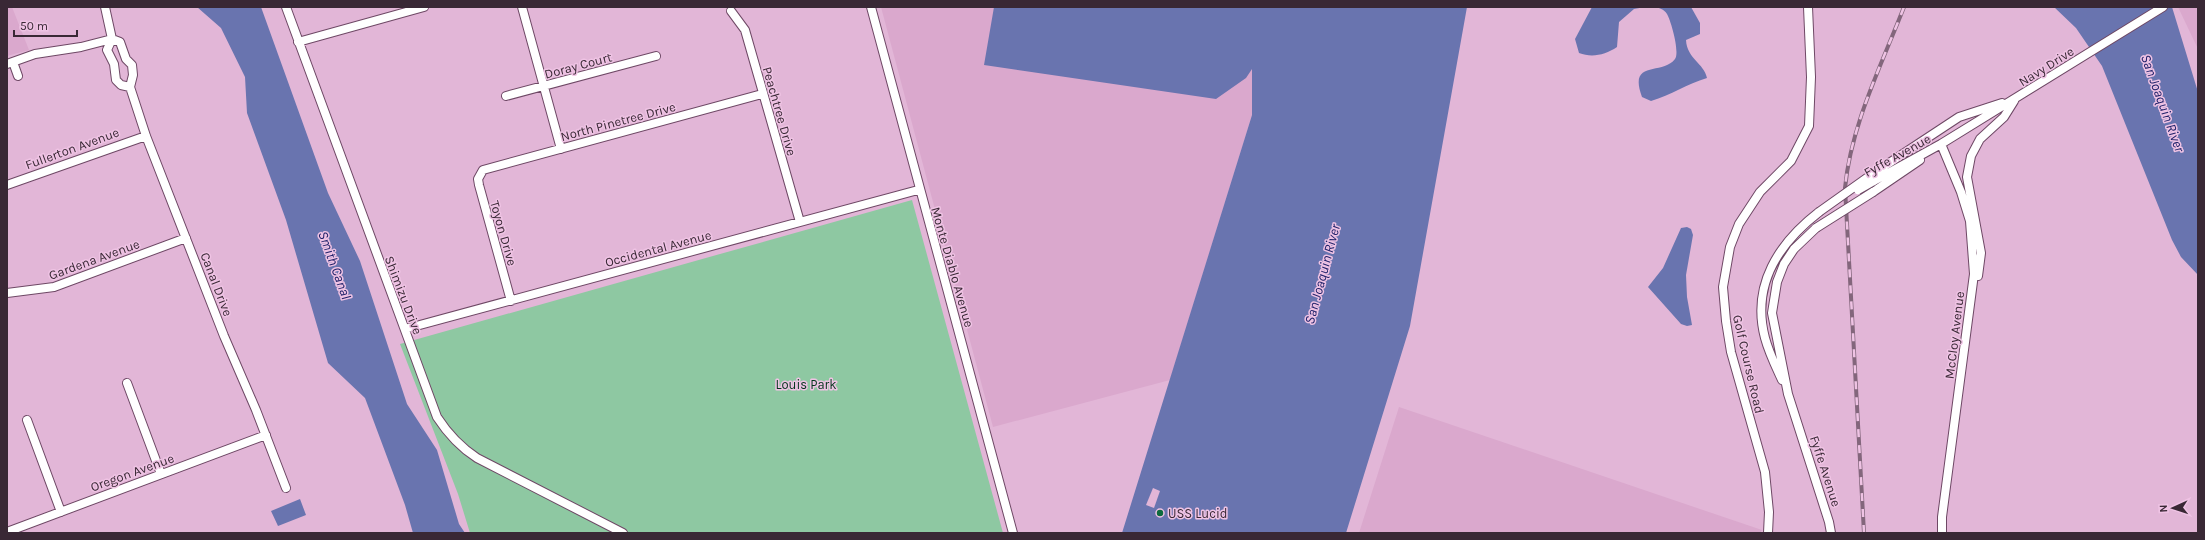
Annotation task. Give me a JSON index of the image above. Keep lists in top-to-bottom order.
{
  "streets": {
    "street": [
      "Doray Court",
      "Navy Drive",
      "Peachtree Drive",
      "North Pinetree Drive",
      "Fullerton Avenue",
      "Fyffe Avenue",
      "Toyon Drive",
      "Occidental Avenue",
      "Gardena Avenue",
      "Monte Diablo Avenue",
      "Canal Drive",
      "Shimizu Drive",
      "McCloy Avenue",
      "Golf Course Road",
      "Oregon Avenue"
    ]
  },
  "crossings": [
    ["Navy Drive", "Fyffe Avenue"],
    ["Navy Drive", "McCloy Avenue"],
    ["Peachtree Drive", "North Pinetree Drive"],
    ["Peachtree Drive", "Occidental Avenue"],
    ["North Pinetree Drive", "Toyon Drive"],
    ["Fullerton Avenue", "Canal Drive"],
    ["Fyffe Avenue", "McCloy Avenue"],
    ["Toyon Drive", "Occidental Avenue"],
    ["Occidental Avenue", "Monte Diablo Avenue"],
    ["Occidental Avenue", "Shimizu Drive"],
    ["Gardena Avenue", "Canal Drive"],
    ["Canal Drive", "Oregon Avenue"]
  ],
  "water": ["San Joaquin River", "Smith Canal"],
  "parks": ["Louis Park"],
  "places": ["USS Lucid"],
  "scale_bar": "50 m",
  "north": "left"
}
